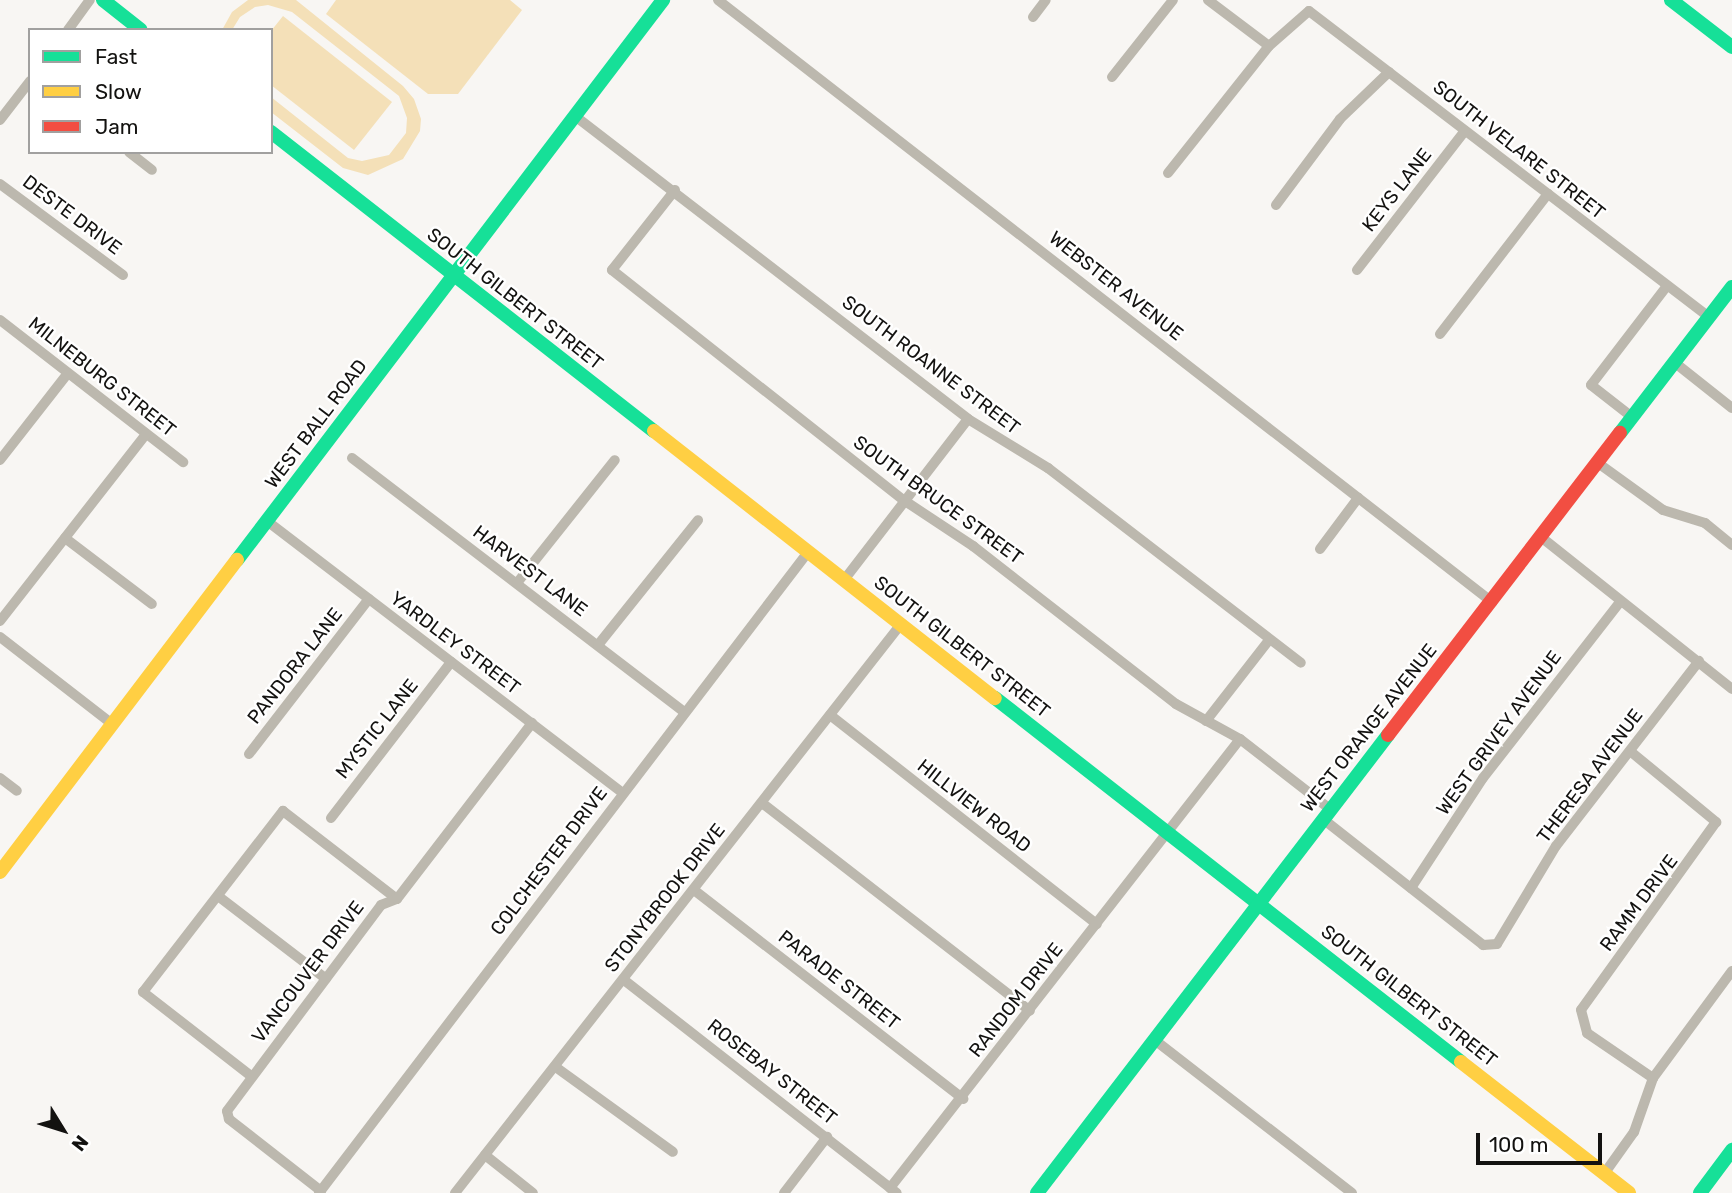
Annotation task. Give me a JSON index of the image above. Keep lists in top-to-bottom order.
{
  "streets": {
    "street": [
      "SOUTH VELARE STREET",
      "KEYS LANE",
      "DESTE DRIVE",
      "WEBSTER AVENUE",
      "SOUTH GILBERT STREET",
      "SOUTH ROANNE STREET",
      "MILNEBURG STREET",
      "WEST BALL ROAD",
      "SOUTH BRUCE STREET",
      "HARVEST LANE",
      "YARDLEY STREET",
      "PANDORA LANE",
      "WEST ORANGE AVENUE",
      "MYSTIC LANE",
      "WEST GRIVEY AVENUE",
      "THERESA AVENUE",
      "HILLVIEW ROAD",
      "COLCHESTER DRIVE",
      "STONYBROOK DRIVE",
      "RAMM DRIVE",
      "VANCOUVER DRIVE",
      "PARADE STREET",
      "RANDOM DRIVE",
      "ROSEBAY STREET"
    ]
  },
  "crossings": [
    ["SOUTH VELARE STREET", "KEYS LANE"],
    ["SOUTH VELARE STREET", "WEST ORANGE AVENUE"],
    ["WEBSTER AVENUE", "WEST ORANGE AVENUE"],
    ["SOUTH GILBERT STREET", "WEST BALL ROAD"],
    ["SOUTH GILBERT STREET", "WEST ORANGE AVENUE"],
    ["SOUTH GILBERT STREET", "COLCHESTER DRIVE"],
    ["SOUTH GILBERT STREET", "STONYBROOK DRIVE"],
    ["SOUTH GILBERT STREET", "RANDOM DRIVE"],
    ["SOUTH ROANNE STREET", "WEST BALL ROAD"],
    ["SOUTH ROANNE STREET", "SOUTH BRUCE STREET"],
    ["WEST BALL ROAD", "YARDLEY STREET"],
    ["SOUTH BRUCE STREET", "WEST ORANGE AVENUE"],
    ["SOUTH BRUCE STREET", "WEST GRIVEY AVENUE"],
    ["SOUTH BRUCE STREET", "THERESA AVENUE"],
    ["SOUTH BRUCE STREET", "RANDOM DRIVE"],
    ["HARVEST LANE", "COLCHESTER DRIVE"],
    ["YARDLEY STREET", "PANDORA LANE"],
    ["YARDLEY STREET", "MYSTIC LANE"],
    ["YARDLEY STREET", "COLCHESTER DRIVE"],
    ["YARDLEY STREET", "VANCOUVER DRIVE"],
    ["THERESA AVENUE", "RAMM DRIVE"],
    ["HILLVIEW ROAD", "STONYBROOK DRIVE"],
    ["HILLVIEW ROAD", "RANDOM DRIVE"],
    ["COLCHESTER DRIVE", "VANCOUVER DRIVE"],
    ["STONYBROOK DRIVE", "PARADE STREET"],
    ["STONYBROOK DRIVE", "ROSEBAY STREET"],
    ["PARADE STREET", "RANDOM DRIVE"],
    ["RANDOM DRIVE", "ROSEBAY STREET"]
  ],
  "legend": ["Fast", "Slow", "Jam"],
  "scale_bar": "100 m",
  "north": "bottom right"
}
